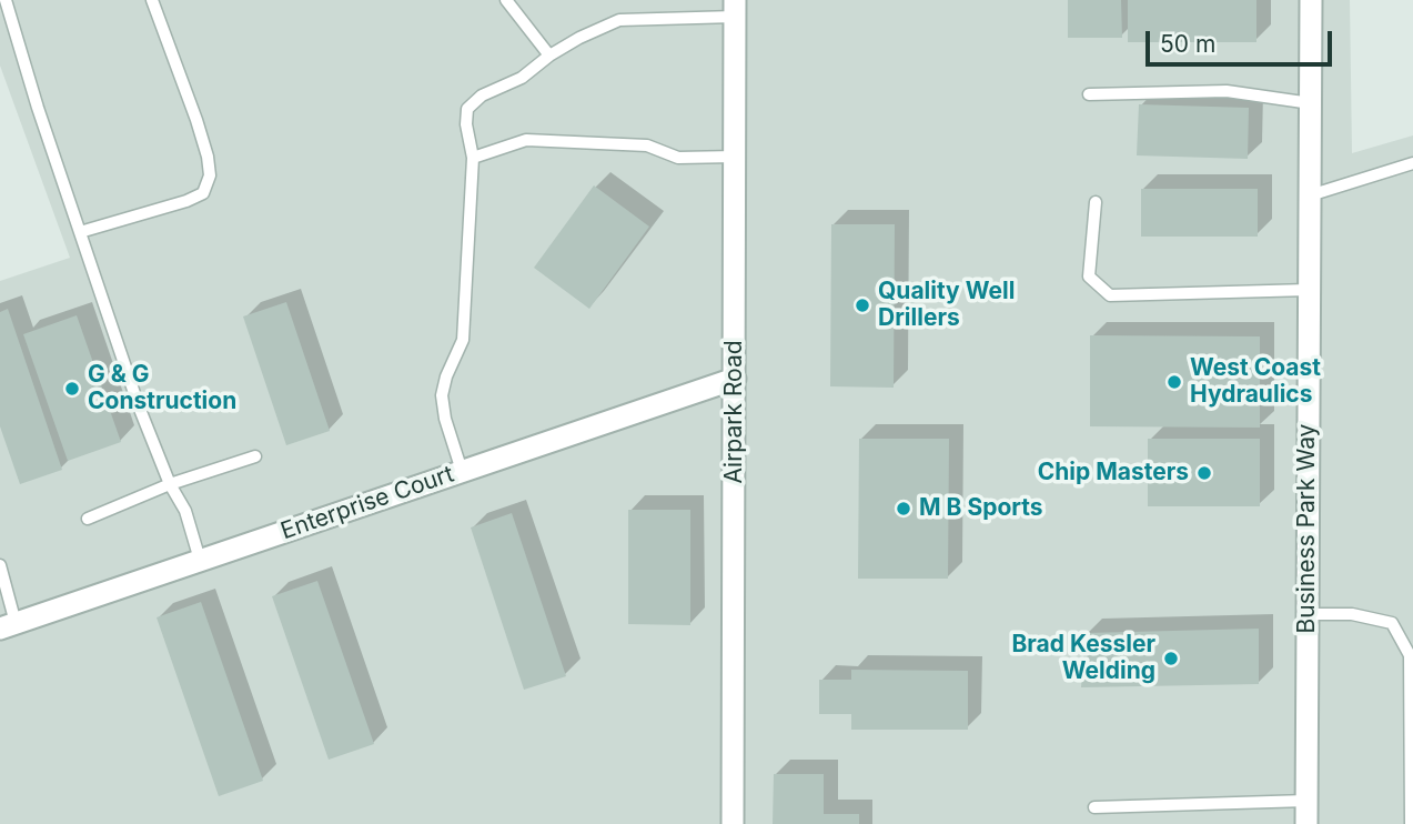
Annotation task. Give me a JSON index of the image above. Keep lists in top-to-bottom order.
{
  "streets": {
    "street": ["Airpark Road", "Enterprise Court", "Business Park Way"]
  },
  "crossings": [
    ["Airpark Road", "Enterprise Court"]
  ],
  "places": [
    "Quality Well Drillers",
    "West Coast Hydraulics",
    "G & G Construction",
    "Chip Masters",
    "M B Sports",
    "Brad Kessler Welding"
  ],
  "scale_bar": "50 m"
}
